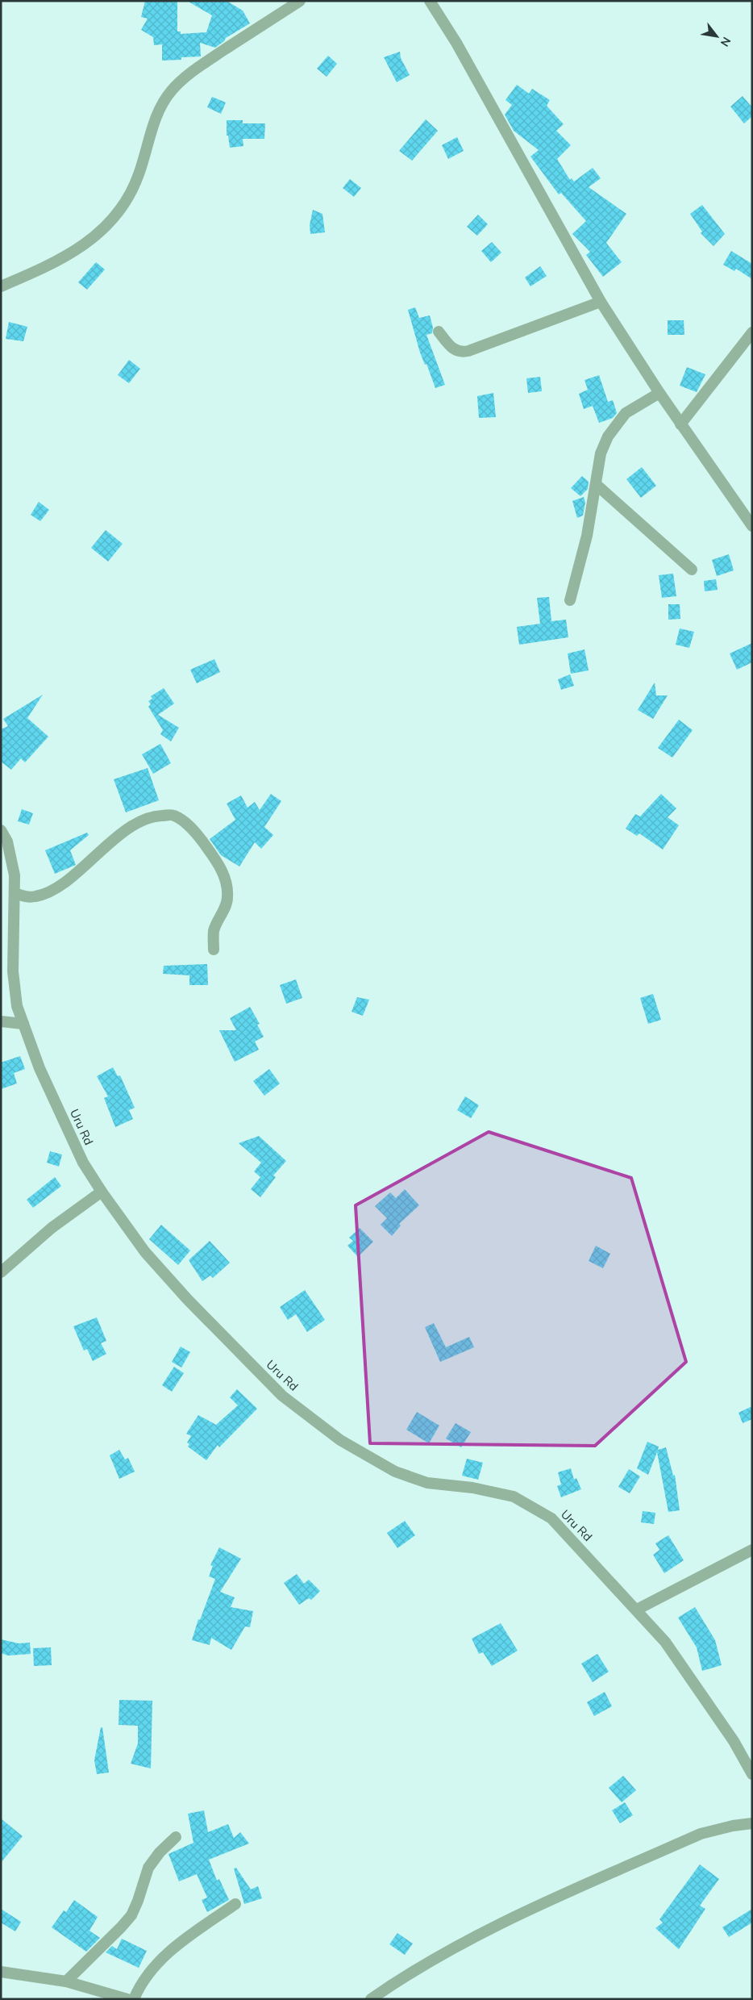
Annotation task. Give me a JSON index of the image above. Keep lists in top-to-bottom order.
{
  "streets": {
    "street": ["Uru Rd"]
  },
  "north": "bottom right"
}
